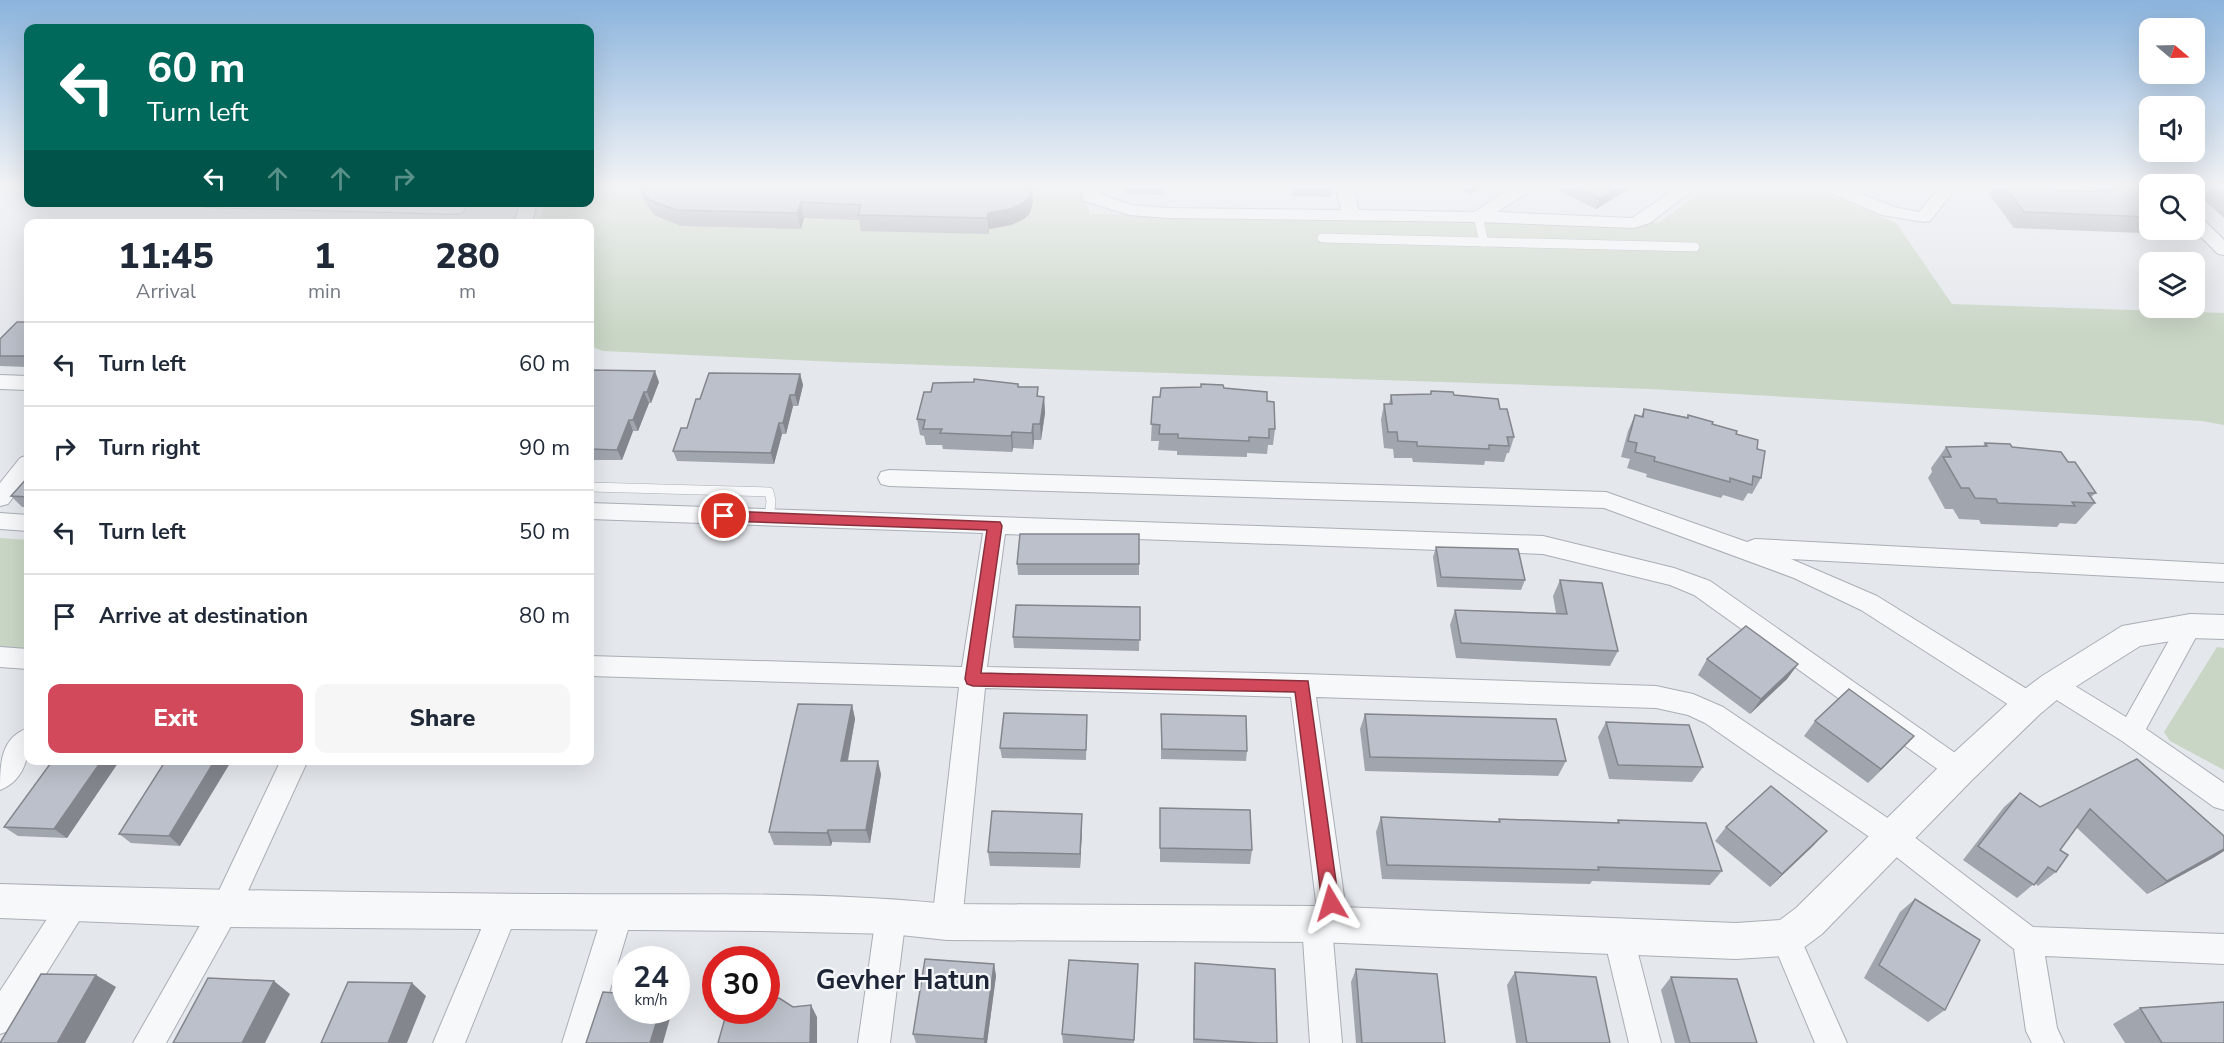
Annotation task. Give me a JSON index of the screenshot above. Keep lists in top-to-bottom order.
{
  "districts": ["Gevher Hatun"],
  "north": "right",
  "page": {
    "turn": ["60 m", "Turn left"],
    "eta": [
      "11:45",
      "Arrival",
      "1",
      "min",
      "280",
      "m"
    ],
    "list": [
      {
        "name": "Turn left",
        "value": "60 m"
      },
      {
        "name": "Turn right",
        "value": "90 m"
      },
      {
        "name": "Turn left",
        "value": "50 m"
      },
      {
        "name": "Arrive at destination",
        "value": "80 m"
      }
    ],
    "buttons": ["Exit", "Share"],
    "speed": "24 km/h",
    "limit": "30"
  }
}
